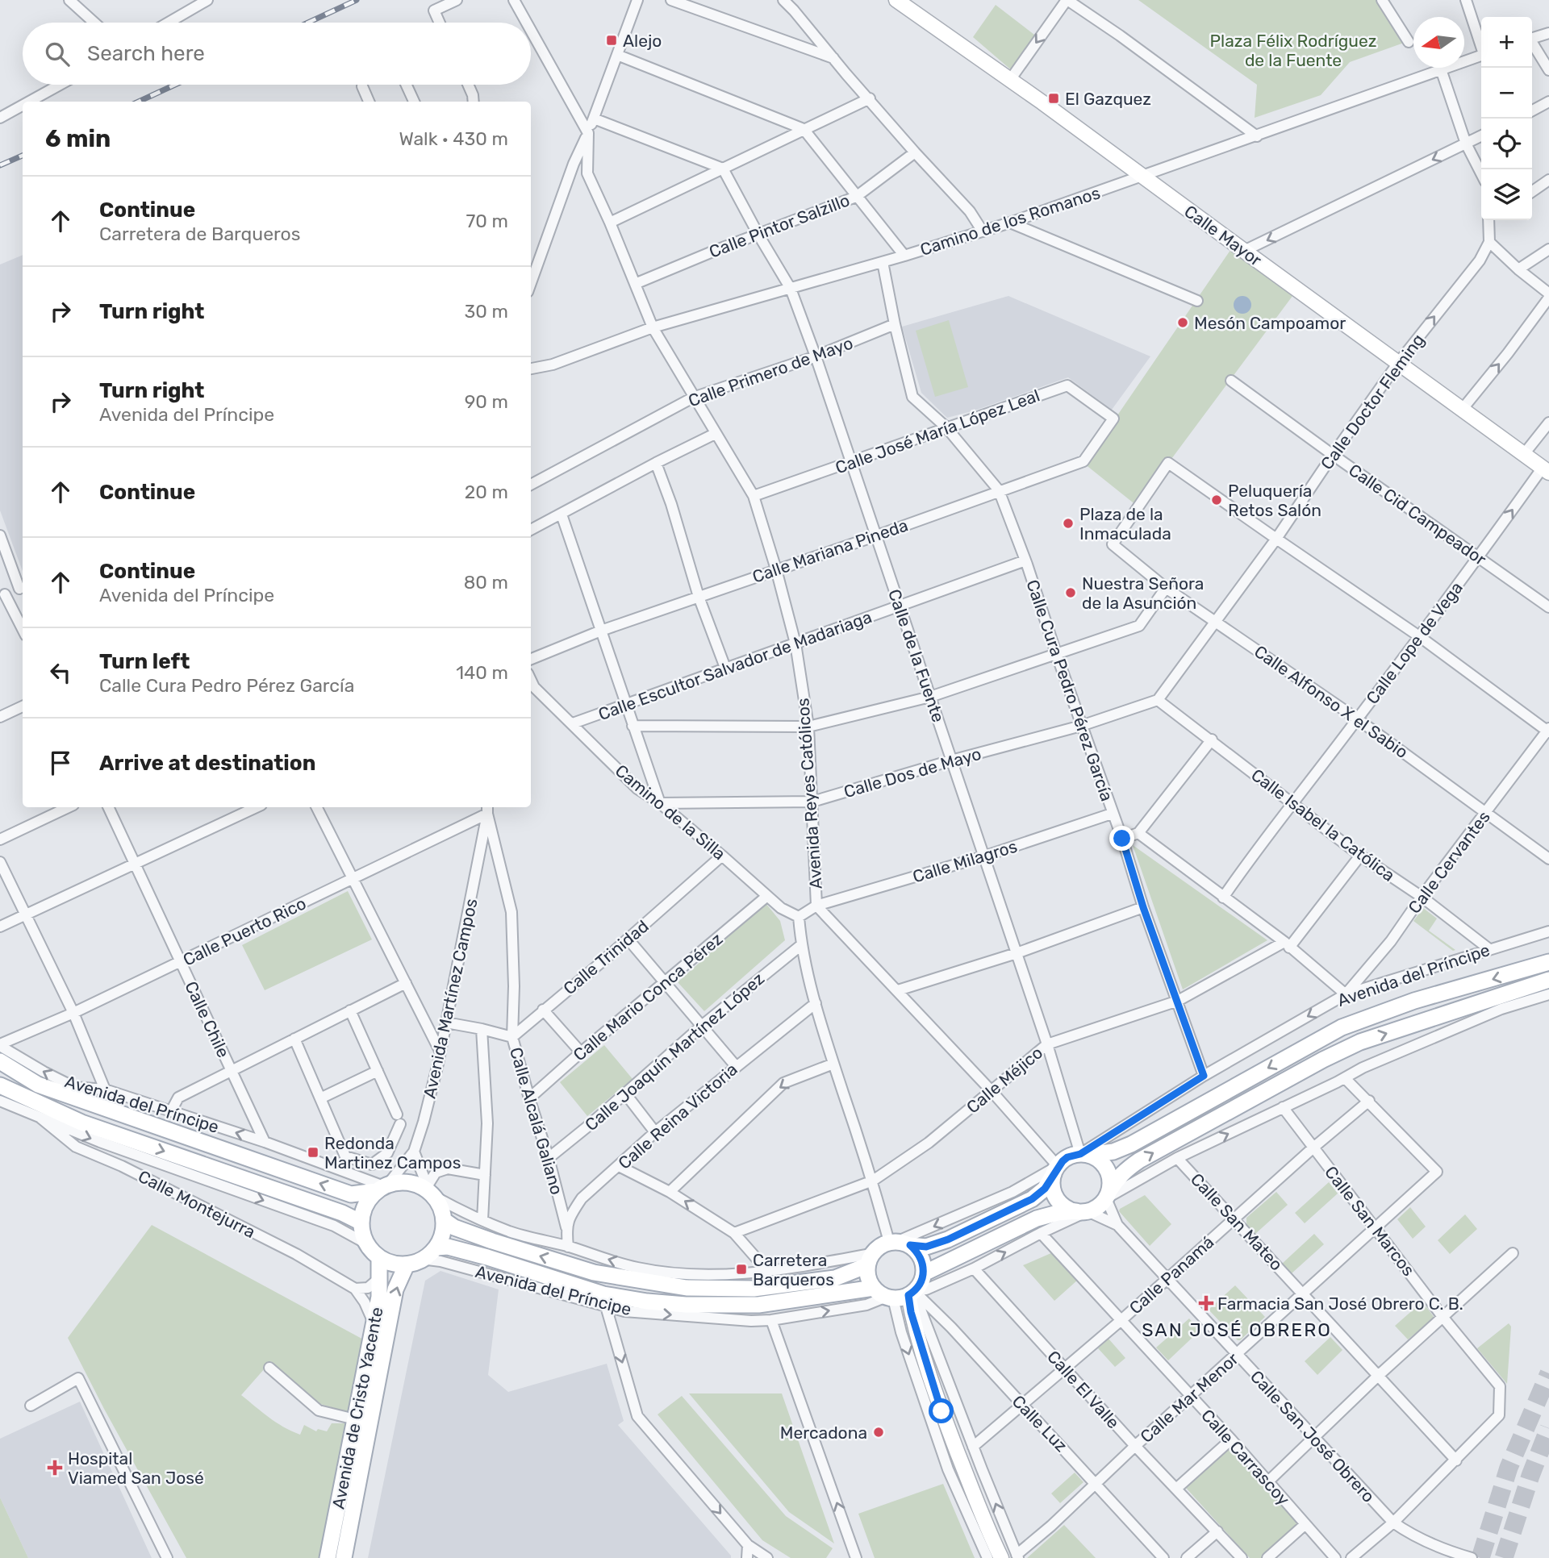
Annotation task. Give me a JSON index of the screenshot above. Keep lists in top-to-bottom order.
{
  "streets": {
    "main road": ["Calle Mayor", "Avenida del Príncipe", "Avenida de Cristo Yacente"],
    "street": [
      "Camino de los Romanos",
      "Calle Pintor Salzillo",
      "Calle Primero de Mayo",
      "Calle Doctor Fleming",
      "Calle José María López Leal",
      "Calle Cid Campeador",
      "Calle Mariana Pineda",
      "Calle Lope de Vega",
      "Calle de la Fuente",
      "Calle Escultor Salvador de Madariaga",
      "Calle Cura Pedro Pérez García",
      "Calle Alfonso X el Sabio",
      "Calle Dos de Mayo",
      "Avenida Reyes Católicos",
      "Camino de la Silla",
      "Calle Isabel la Católica",
      "Calle Milagros",
      "Calle Cervantes",
      "Calle Puerto Rico",
      "Calle Trinidad",
      "Calle Mario Conca Pérez",
      "Avenida Martínez Campos",
      "Calle Chile",
      "Calle Joaquín Martínez López",
      "Calle Méjico",
      "Calle Reina Victoria",
      "Calle Alcalá Galiano",
      "Calle Montejurra",
      "Calle San Marcos",
      "Calle San Mateo",
      "Calle Panamá",
      "Calle El Valle",
      "Calle Mar Menor",
      "Calle Luz",
      "Calle San José Obrero",
      "Calle Carrascoy"
    ]
  },
  "crossings": [
    ["Camino de los Romanos", "Calle Mayor"],
    ["Camino de los Romanos", "Calle de la Fuente"],
    ["Camino de los Romanos", "Calle Cura Pedro Pérez García"],
    ["Camino de los Romanos", "Avenida Reyes Católicos"],
    ["Calle Pintor Salzillo", "Calle de la Fuente"],
    ["Calle Pintor Salzillo", "Avenida Reyes Católicos"],
    ["Calle Mayor", "Calle Doctor Fleming"],
    ["Calle Mayor", "Calle Lope de Vega"],
    ["Calle Primero de Mayo", "Calle de la Fuente"],
    ["Calle Primero de Mayo", "Calle Cura Pedro Pérez García"],
    ["Calle Primero de Mayo", "Avenida Reyes Católicos"],
    ["Calle Doctor Fleming", "Calle Cid Campeador"],
    ["Calle Doctor Fleming", "Calle Alfonso X el Sabio"],
    ["Calle Doctor Fleming", "Calle Dos de Mayo"],
    ["Calle Doctor Fleming", "Calle Isabel la Católica"],
    ["Calle José María López Leal", "Calle Mariana Pineda"],
    ["Calle José María López Leal", "Calle de la Fuente"],
    ["Calle José María López Leal", "Calle Cura Pedro Pérez García"],
    ["Calle José María López Leal", "Avenida Reyes Católicos"],
    ["Calle Cid Campeador", "Calle Lope de Vega"],
    ["Calle Mariana Pineda", "Calle de la Fuente"],
    ["Calle Mariana Pineda", "Calle Cura Pedro Pérez García"],
    ["Calle Mariana Pineda", "Avenida Reyes Católicos"],
    ["Calle Lope de Vega", "Calle Alfonso X el Sabio"],
    ["Calle Lope de Vega", "Calle Isabel la Católica"],
    ["Calle de la Fuente", "Calle Escultor Salvador de Madariaga"],
    ["Calle de la Fuente", "Calle Dos de Mayo"],
    ["Calle de la Fuente", "Calle Milagros"],
    ["Calle de la Fuente", "Avenida del Príncipe"],
    ["Calle de la Fuente", "Calle Méjico"],
    ["Calle de la Fuente", "Calle San José Obrero"],
    ["Calle Escultor Salvador de Madariaga", "Calle Cura Pedro Pérez García"],
    ["Calle Escultor Salvador de Madariaga", "Avenida Reyes Católicos"],
    ["Calle Escultor Salvador de Madariaga", "Camino de la Silla"],
    ["Calle Cura Pedro Pérez García", "Calle Dos de Mayo"],
    ["Calle Cura Pedro Pérez García", "Calle Milagros"],
    ["Calle Cura Pedro Pérez García", "Avenida del Príncipe"],
    ["Calle Cura Pedro Pérez García", "Calle Méjico"],
    ["Calle Alfonso X el Sabio", "Calle Cervantes"],
    ["Calle Dos de Mayo", "Avenida Reyes Católicos"],
    ["Calle Dos de Mayo", "Camino de la Silla"],
    ["Calle Dos de Mayo", "Calle Isabel la Católica"],
    ["Avenida Reyes Católicos", "Camino de la Silla"],
    ["Avenida Reyes Católicos", "Calle Milagros"],
    ["Camino de la Silla", "Calle Trinidad"],
    ["Camino de la Silla", "Calle Mario Conca Pérez"],
    ["Calle Isabel la Católica", "Calle Cervantes"],
    ["Calle Isabel la Católica", "Avenida del Príncipe"],
    ["Calle Cervantes", "Avenida del Príncipe"],
    ["Calle Puerto Rico", "Avenida del Príncipe"],
    ["Calle Puerto Rico", "Avenida Martínez Campos"],
    ["Calle Puerto Rico", "Calle Chile"],
    ["Calle Puerto Rico", "Calle Alcalá Galiano"],
    ["Calle Trinidad", "Calle Alcalá Galiano"],
    ["Avenida del Príncipe", "Avenida Martínez Campos"],
    ["Avenida del Príncipe", "Calle Chile"],
    ["Avenida del Príncipe", "Calle El Valle"],
    ["Avenida del Príncipe", "Avenida de Cristo Yacente"],
    ["Avenida del Príncipe", "Calle Luz"],
    ["Avenida del Príncipe", "Calle San José Obrero"],
    ["Avenida del Príncipe", "Calle Carrascoy"],
    ["Calle Mario Conca Pérez", "Calle Alcalá Galiano"],
    ["Avenida Martínez Campos", "Calle Alcalá Galiano"],
    ["Avenida Martínez Campos", "Avenida de Cristo Yacente"],
    ["Calle Joaquín Martínez López", "Calle Alcalá Galiano"],
    ["Calle Reina Victoria", "Calle Alcalá Galiano"],
    ["Calle San Marcos", "Calle San Mateo"],
    ["Calle San Marcos", "Calle Panamá"],
    ["Calle San Marcos", "Calle Mar Menor"],
    ["Calle San Mateo", "Calle Panamá"],
    ["Calle San Mateo", "Calle Mar Menor"],
    ["Calle Panamá", "Calle El Valle"],
    ["Calle Panamá", "Calle Mar Menor"],
    ["Calle Panamá", "Calle Luz"],
    ["Calle Panamá", "Calle San José Obrero"],
    ["Calle Panamá", "Calle Carrascoy"],
    ["Calle El Valle", "Calle Mar Menor"],
    ["Calle Mar Menor", "Calle Luz"],
    ["Calle Mar Menor", "Calle San José Obrero"],
    ["Calle Mar Menor", "Calle Carrascoy"]
  ],
  "districts": ["SAN JOSÉ OBRERO"],
  "parks": ["Plaza Félix Rodríguez de la Fuente"],
  "places": {
    "transit": [
      "Alejo",
      "El Gazquez",
      "Redonda Martinez Campos",
      "Carretera Barqueros"
    ],
    "other": [
      "Mesón Campoamor",
      "Peluquería Retos Salón",
      "Plaza de la Inmaculada",
      "Nuestra Señora de la Asunción",
      "Mercadona"
    ],
    "health": ["Farmacia San José Obrero C. B.", "Hospital Viamed San José"]
  },
  "north": "left",
  "page": {
    "map_buttons": ["+", "−"],
    "search": "Search here",
    "heading": ["6 min", "Walk · 430 m"],
    "list": [
      ["Continue", "Carretera de Barqueros", "70 m"],
      ["Turn right", "30 m"],
      ["Turn right", "Avenida del Príncipe", "90 m"],
      ["Continue", "20 m"],
      ["Continue", "Avenida del Príncipe", "80 m"],
      ["Turn left", "Calle Cura Pedro Pérez García", "140 m"],
      "Arrive at destination"
    ]
  }
}
